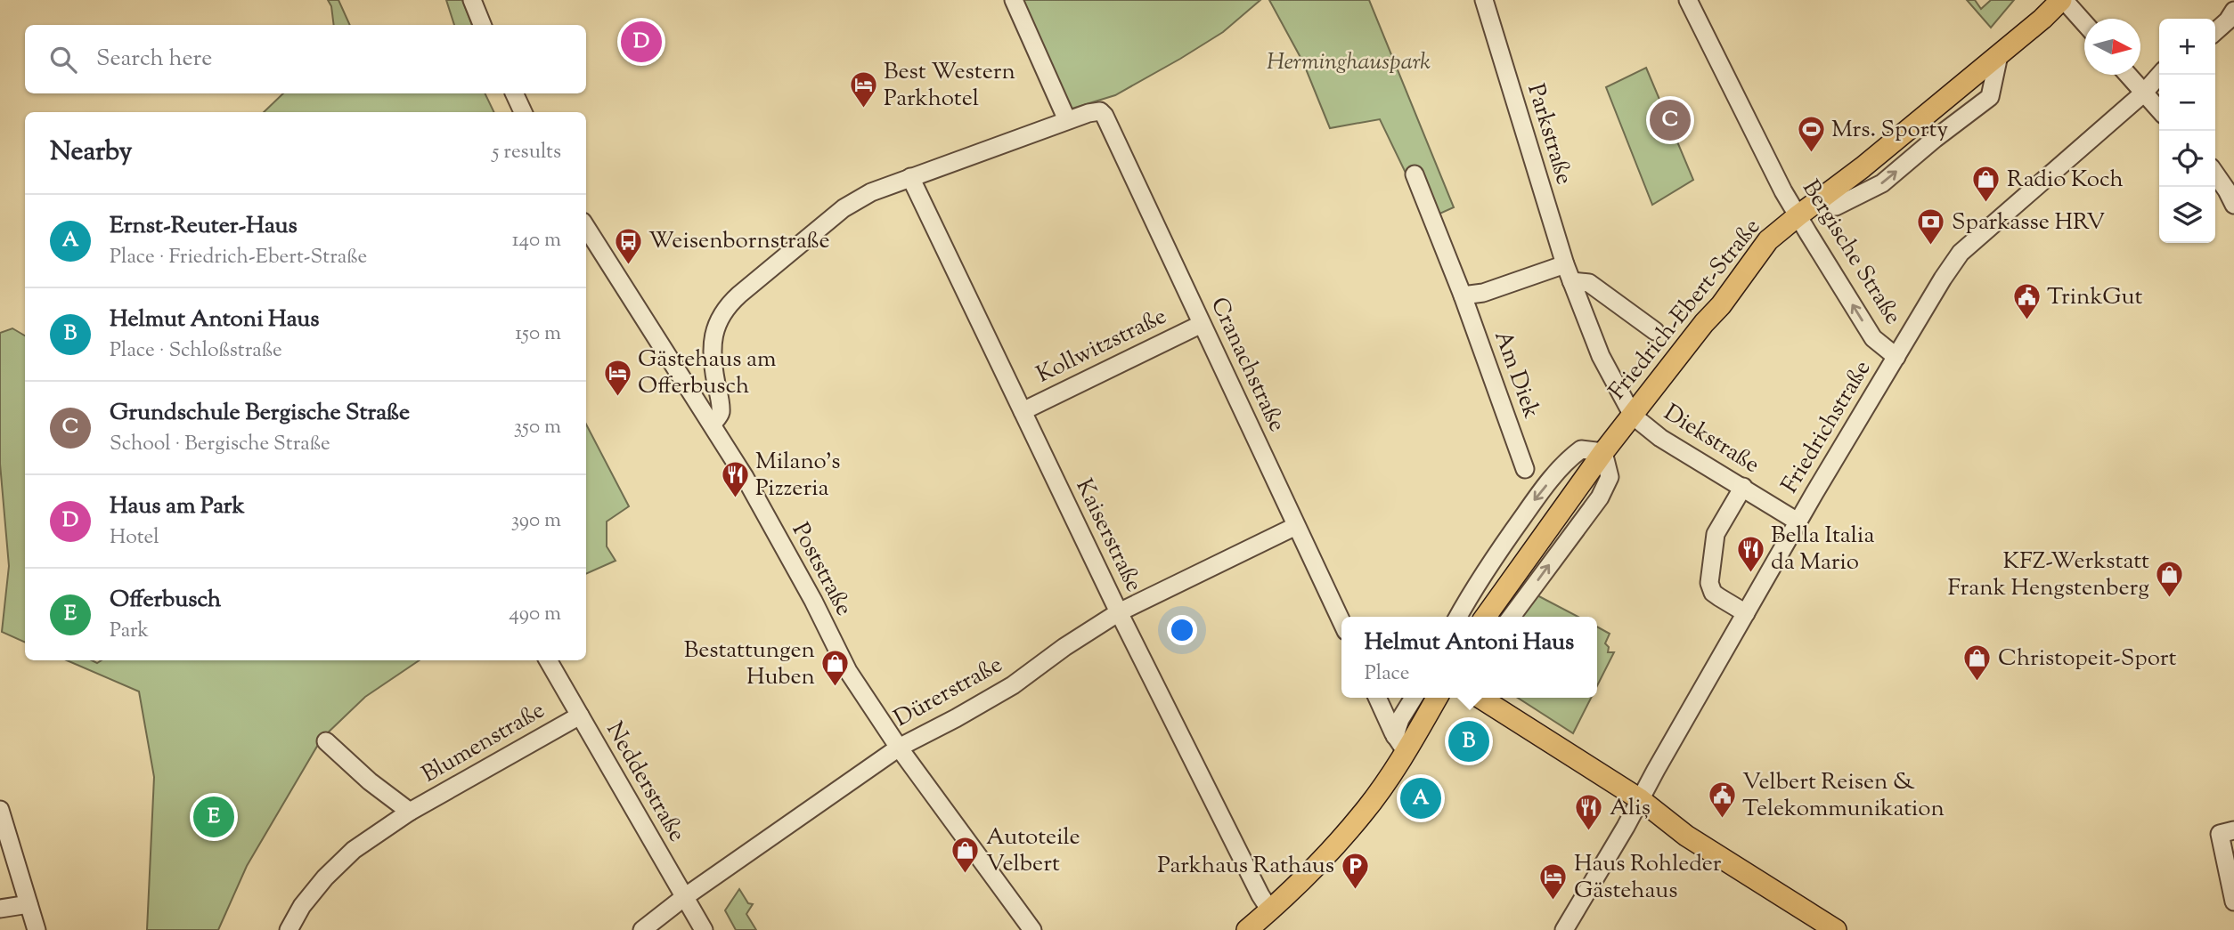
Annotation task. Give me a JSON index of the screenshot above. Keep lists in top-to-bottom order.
{
  "streets": {
    "main road": ["Friedrich-Ebert-Straße"],
    "street": [
      "Parkstraße",
      "Bergische Straße",
      "Kollwitzstraße",
      "Cranachstraße",
      "Am Diek",
      "Friedrichstraße",
      "Diekstraße",
      "Kaiserstraße",
      "Poststraße",
      "Dürerstraße",
      "Blumenstraße",
      "Nedderstraße"
    ]
  },
  "crossings": [
    ["Parkstraße", "Friedrich-Ebert-Straße"],
    ["Parkstraße", "Diekstraße"],
    ["Bergische Straße", "Friedrich-Ebert-Straße"],
    ["Bergische Straße", "Friedrichstraße"],
    ["Friedrich-Ebert-Straße", "Diekstraße"],
    ["Kollwitzstraße", "Cranachstraße"],
    ["Kollwitzstraße", "Kaiserstraße"],
    ["Cranachstraße", "Dürerstraße"],
    ["Friedrichstraße", "Diekstraße"],
    ["Kaiserstraße", "Dürerstraße"],
    ["Poststraße", "Dürerstraße"],
    ["Dürerstraße", "Nedderstraße"],
    ["Blumenstraße", "Nedderstraße"]
  ],
  "one_way": ["Bergische Straße"],
  "parks": ["Herminghauspark"],
  "places": {
    "hotel": ["Best Western Parkhotel", "Gästehaus am Offerbusch", "Haus Rohleder Gästehaus"],
    "sports": ["Mrs. Sporty"],
    "shop": [
      "Radio Koch",
      "KFZ-Werkstatt Frank Hengstenberg",
      "Christopeit-Sport",
      "Bestattungen Huben",
      "Autoteile Velbert"
    ],
    "bank": ["Sparkasse HRV"],
    "bus stop": ["Weisenbornstraße"],
    "public building": ["TrinkGut", "Velbert Reisen & Telekommunikation"],
    "restaurant": ["Milano's Pizzeria", "Bella Italia da Mario", "Aliş"],
    "parking": ["Parkhaus Rathaus"]
  },
  "north": "right",
  "page": {
    "pins": [
      "D",
      "C",
      "B",
      "A",
      "E"
    ],
    "map_buttons": ["+", "−"],
    "search": "Search here",
    "heading": ["Nearby", "5 results"],
    "list": [
      {
        "mark": "A",
        "name": "Ernst-Reuter-Haus",
        "note": "Place · Friedrich-Ebert-Straße",
        "value": "140 m"
      },
      {
        "mark": "B",
        "name": "Helmut Antoni Haus",
        "note": "Place · Schloßstraße",
        "value": "150 m"
      },
      {
        "mark": "C",
        "name": "Grundschule Bergische Straße",
        "note": "School · Bergische Straße",
        "value": "350 m"
      },
      {
        "mark": "D",
        "name": "Haus am Park",
        "note": "Hotel",
        "value": "390 m"
      },
      {
        "mark": "E",
        "name": "Offerbusch",
        "note": "Park",
        "value": "490 m"
      }
    ],
    "popup": ["Helmut Antoni Haus", "Place"]
  }
}
